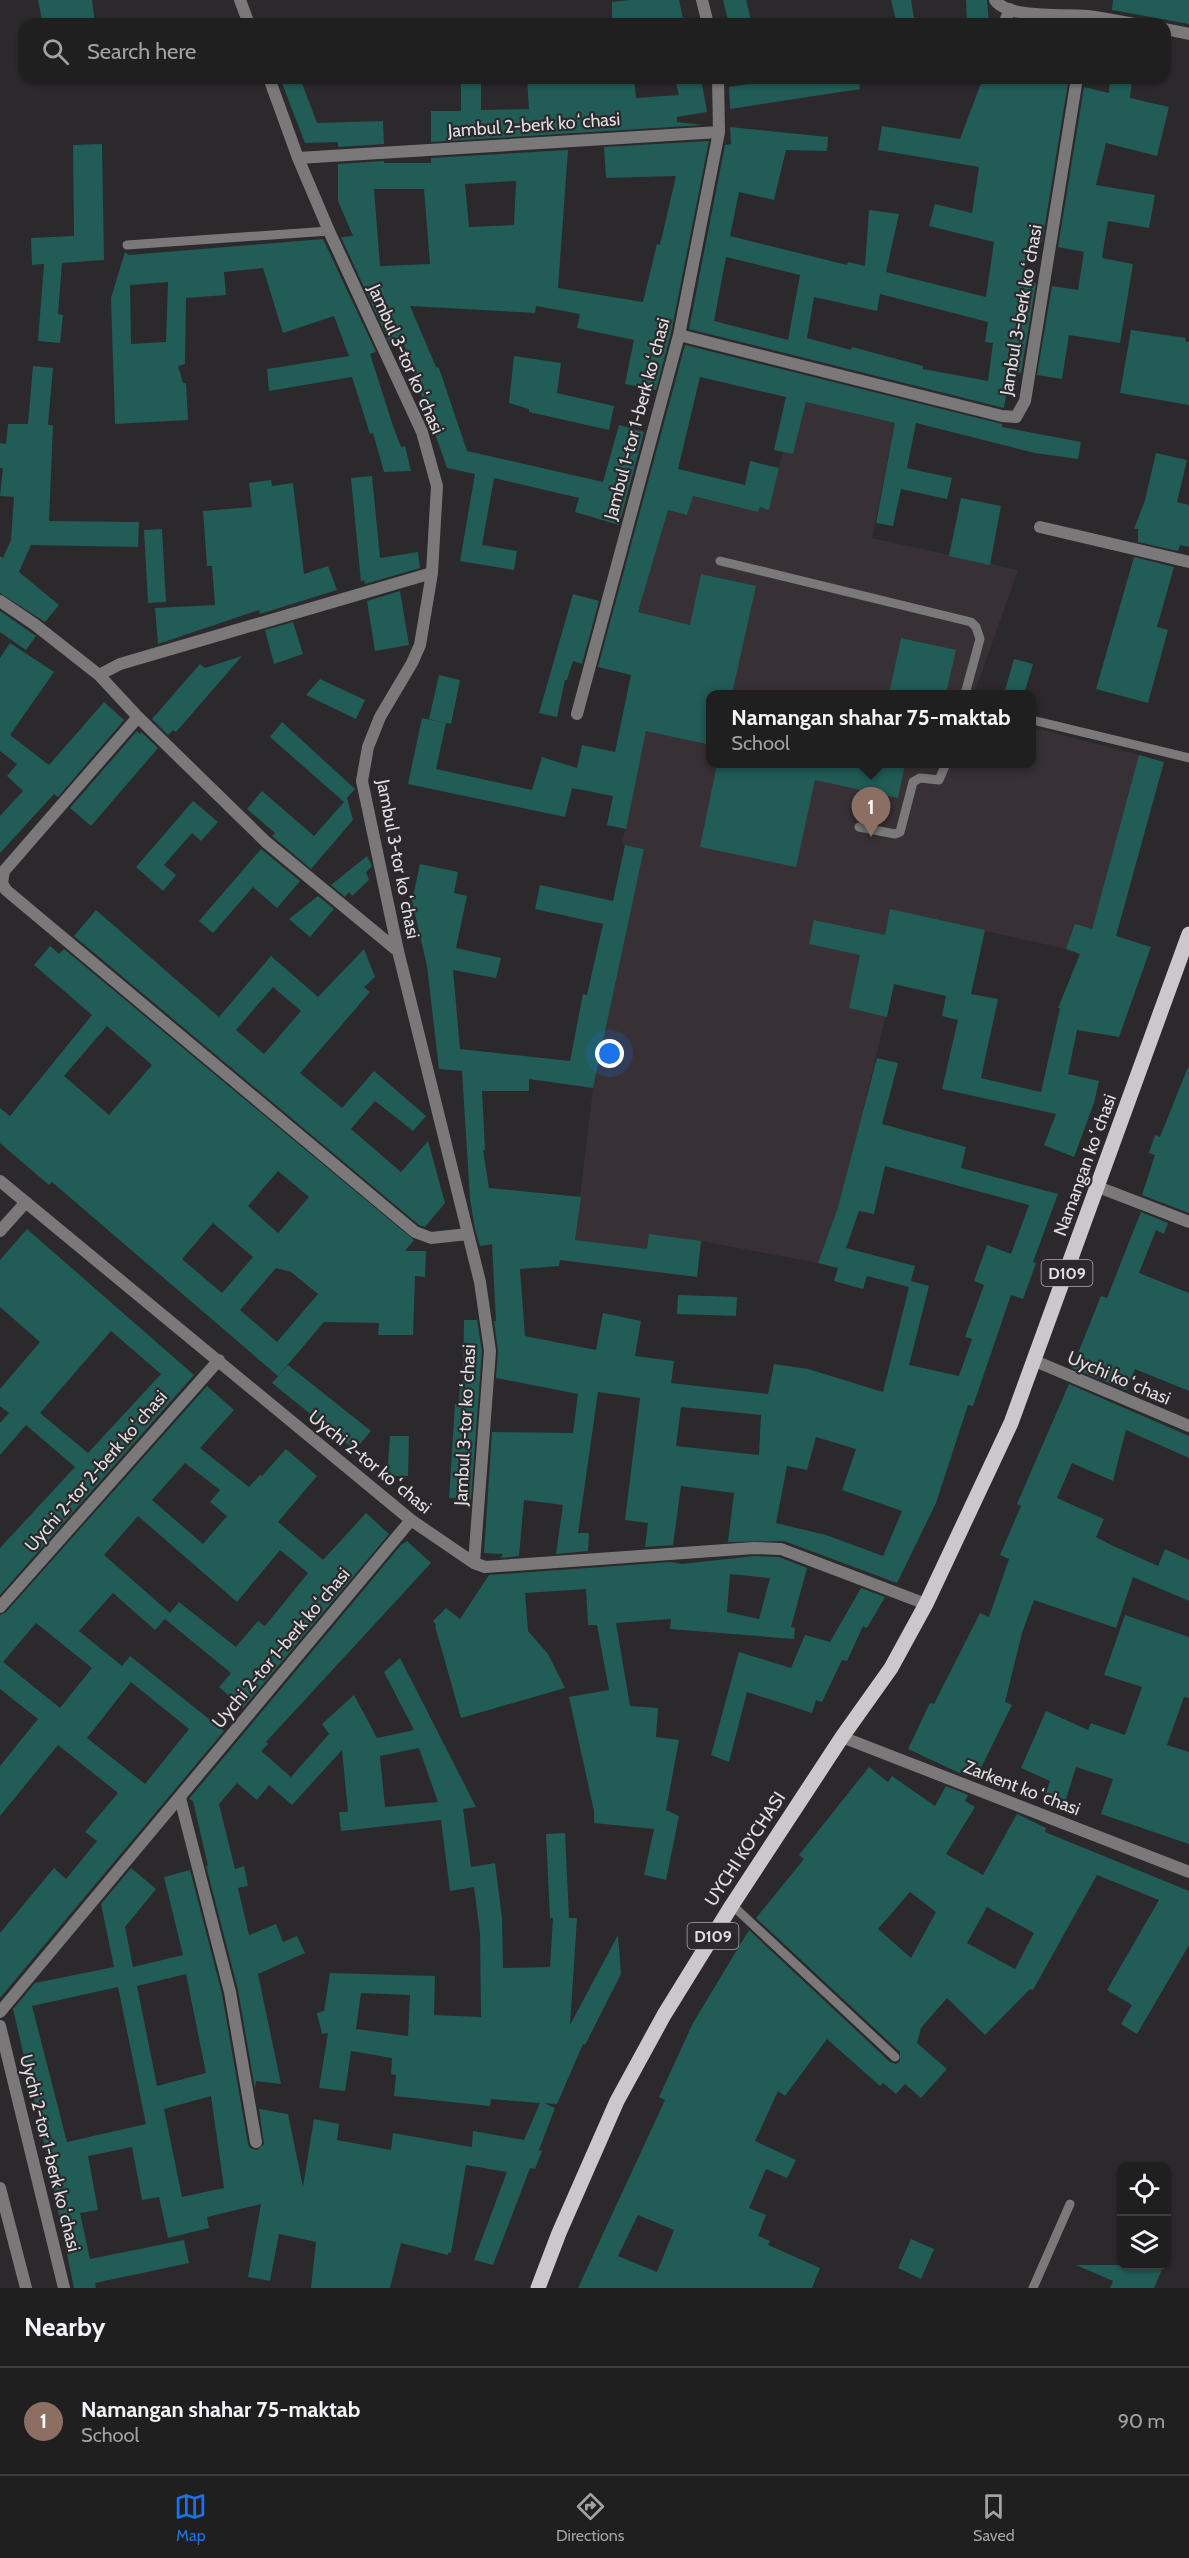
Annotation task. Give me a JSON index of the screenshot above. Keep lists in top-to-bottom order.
{
  "streets": {
    "main road": ["Namangan koʻchasi", "D109", "UYCHI KO'CHASI"],
    "street": [
      "Jambul 2-berk koʻchasi",
      "Jambul 3-berk koʻchasi",
      "Jambul 3-tor koʻchasi",
      "Jambul 1-tor 1-berk koʻchasi",
      "Uychi koʻchasi",
      "Uychi 2-tor koʻchasi",
      "Uychi 2-tor 2-berk koʻchasi",
      "Uychi 2-tor 1-berk koʻchasi",
      "Zarkent koʻchasi"
    ]
  },
  "crossings": [
    ["Jambul 2-berk koʻchasi", "Jambul 3-tor koʻchasi"],
    ["Jambul 2-berk koʻchasi", "Jambul 1-tor 1-berk koʻchasi"],
    ["Jambul 3-berk koʻchasi", "Jambul 1-tor 1-berk koʻchasi"],
    ["Jambul 3-tor koʻchasi", "Uychi 2-tor koʻchasi"],
    ["Namangan koʻchasi", "Uychi koʻchasi"],
    ["Namangan koʻchasi", "Uychi 2-tor koʻchasi"],
    ["Namangan koʻchasi", "UYCHI KO'CHASI"],
    ["Uychi 2-tor koʻchasi", "Uychi 2-tor 2-berk koʻchasi"],
    ["Uychi 2-tor koʻchasi", "Uychi 2-tor 1-berk koʻchasi"],
    ["Uychi 2-tor koʻchasi", "UYCHI KO'CHASI"],
    ["Zarkent koʻchasi", "UYCHI KO'CHASI"]
  ],
  "page": {
    "search": "Search here",
    "popup": ["Namangan shahar 75-maktab", "School"],
    "pins": "1",
    "heading": "Nearby",
    "list": [
      {
        "mark": "1",
        "name": "Namangan shahar 75-maktab",
        "note": "School",
        "value": "90 m"
      }
    ],
    "nav": ["Map", "Directions", "Saved"]
  }
}
